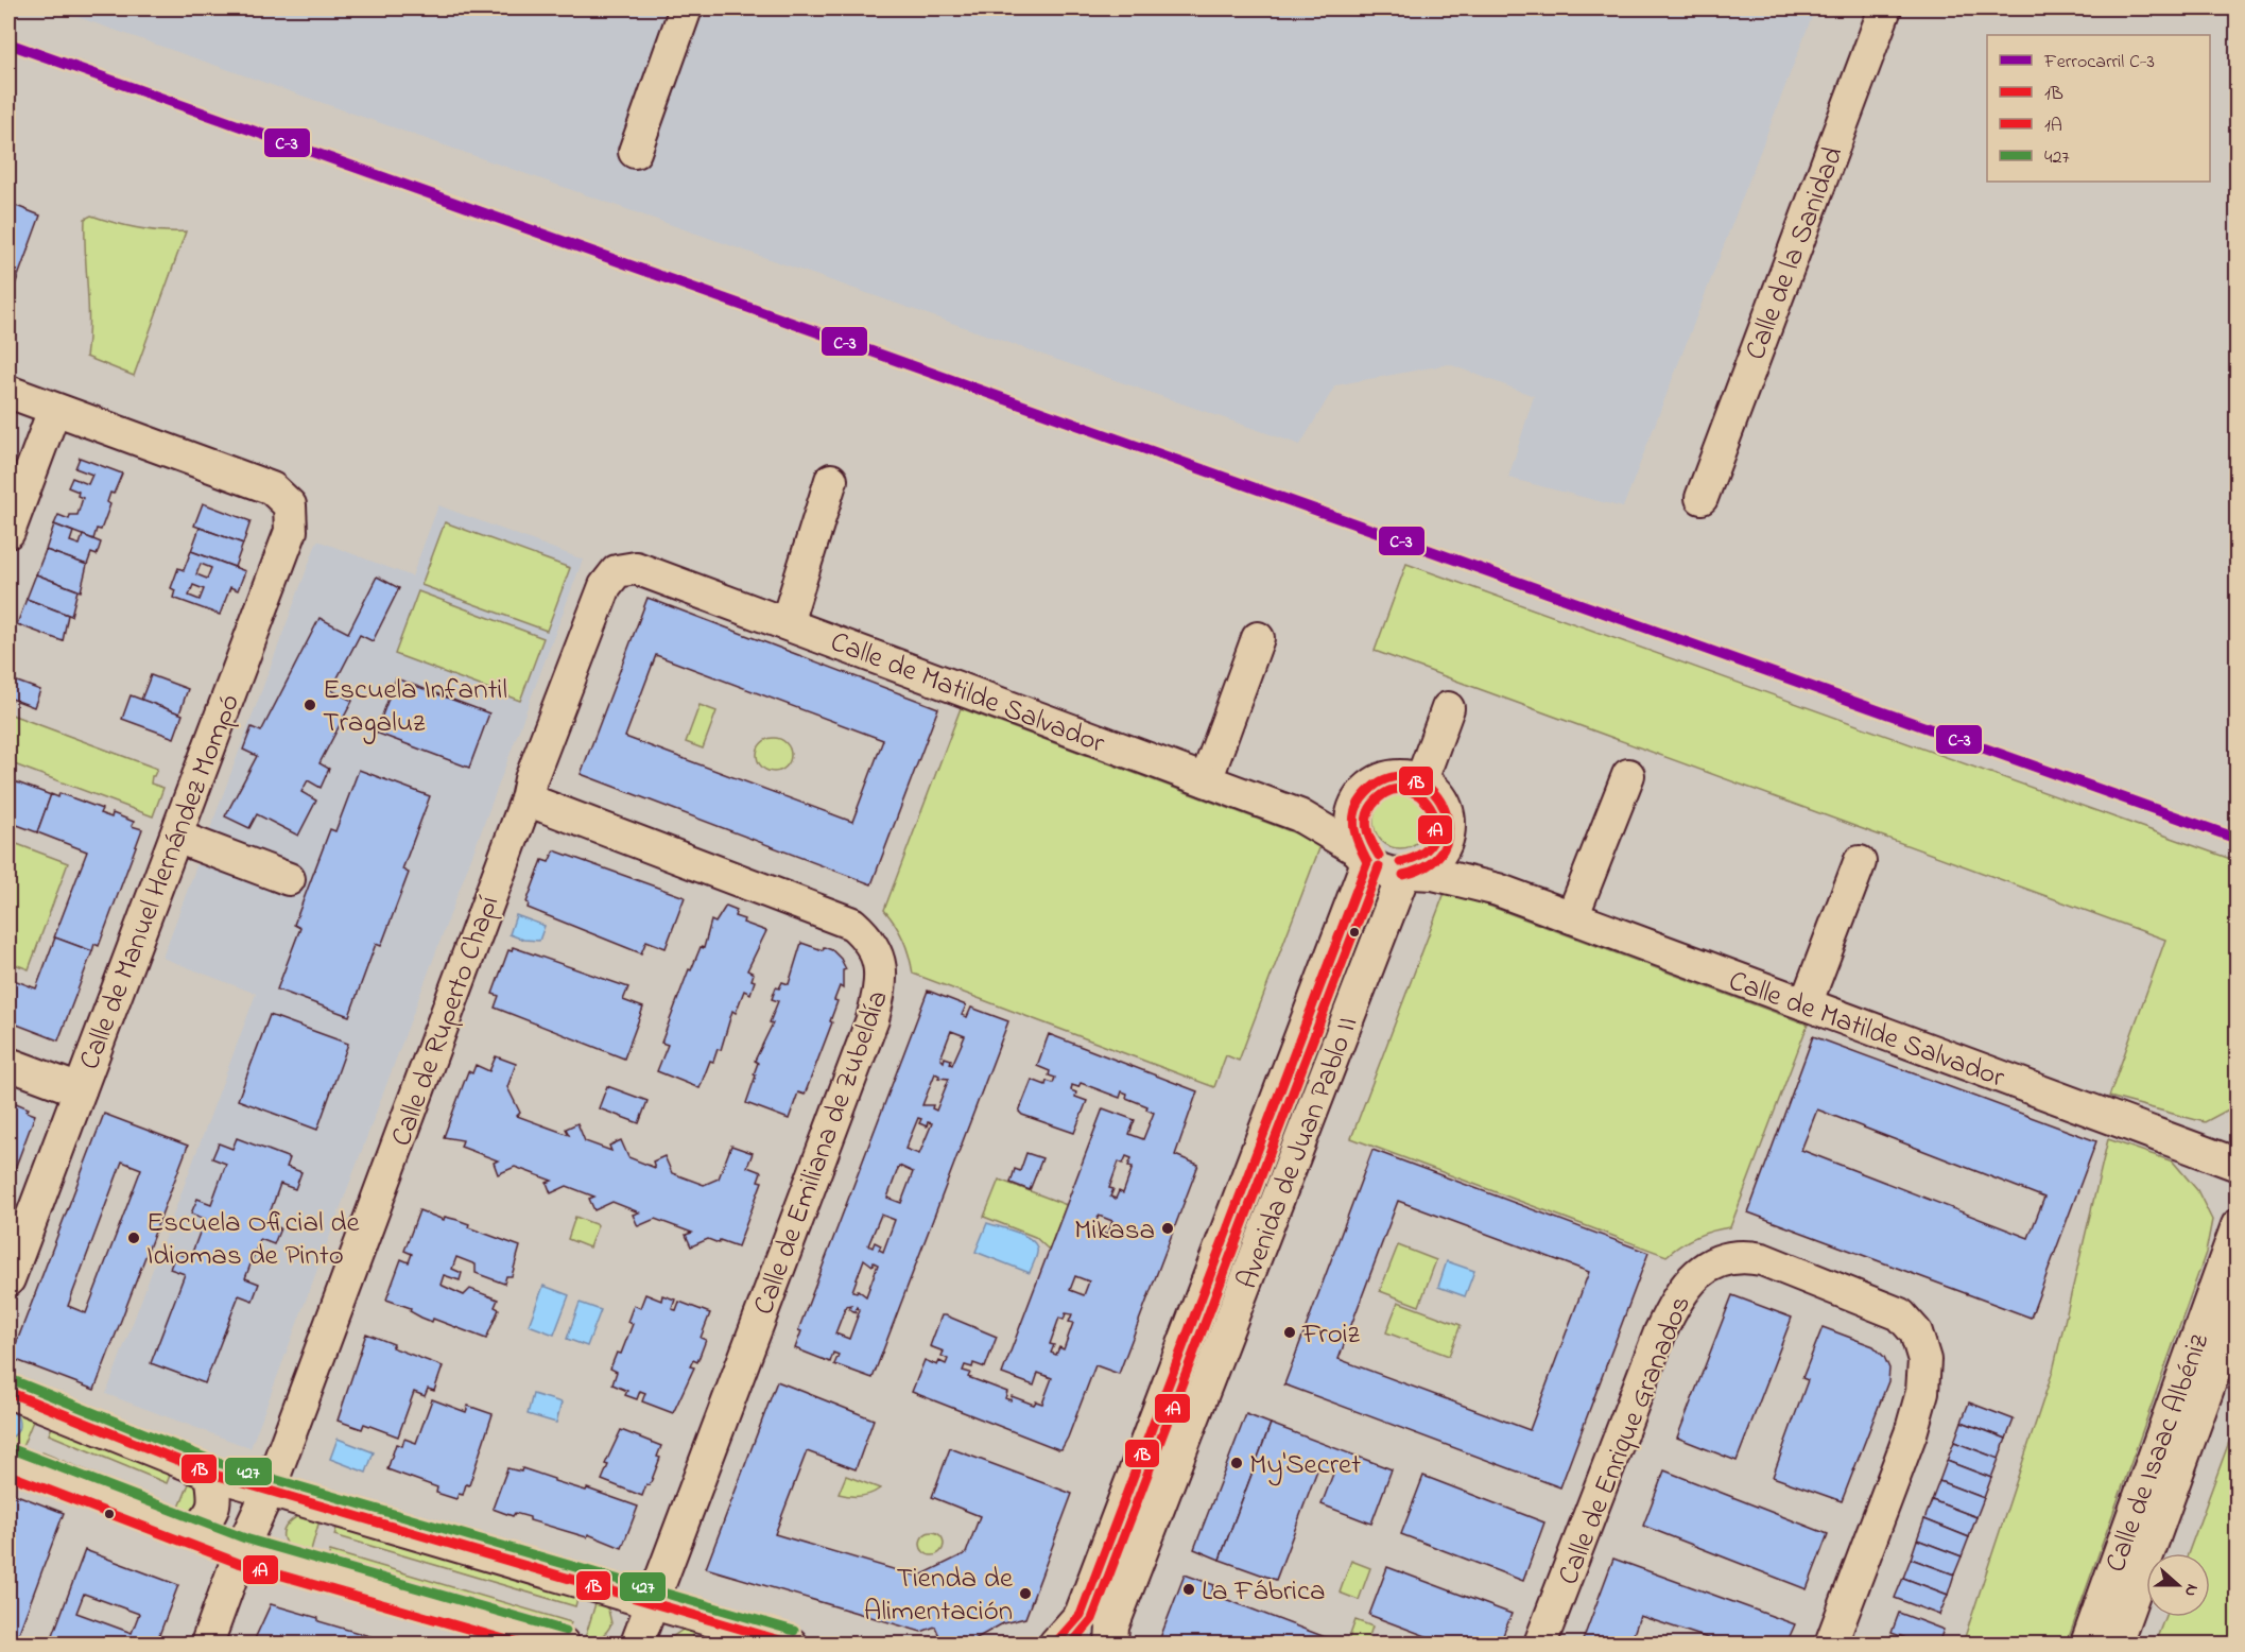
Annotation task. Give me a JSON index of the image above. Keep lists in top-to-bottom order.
{
  "streets": {
    "street": [
      "Calle de la Sanidad",
      "Calle de Matilde Salvador",
      "Calle de Manuel Hernández Mompó",
      "Calle de Ruperto Chapí",
      "Calle de Emiliana de Zubeldía",
      "Avenida de Juan Pablo II",
      "Calle de Enrique Granados",
      "Calle de Isaac Albéniz"
    ]
  },
  "crossings": [
    ["Calle de Matilde Salvador", "Calle de Ruperto Chapí"],
    ["Calle de Matilde Salvador", "Avenida de Juan Pablo II"],
    ["Calle de Ruperto Chapí", "Calle de Emiliana de Zubeldía"]
  ],
  "places": [
    "Escuela Infantil Tragaluz",
    "Mikasa",
    "Escuela Oficial de Idiomas de Pinto",
    "Froiz",
    "My'Secret",
    "La Fábrica",
    "Tienda de Alimentación"
  ],
  "lines": [
    "rail line C-3",
    "transit line 1B",
    "transit line 1A",
    "transit line 427"
  ],
  "legend": [
    "Ferrocarril C-3",
    "1B",
    "1A",
    "427"
  ],
  "north": "right"
}
